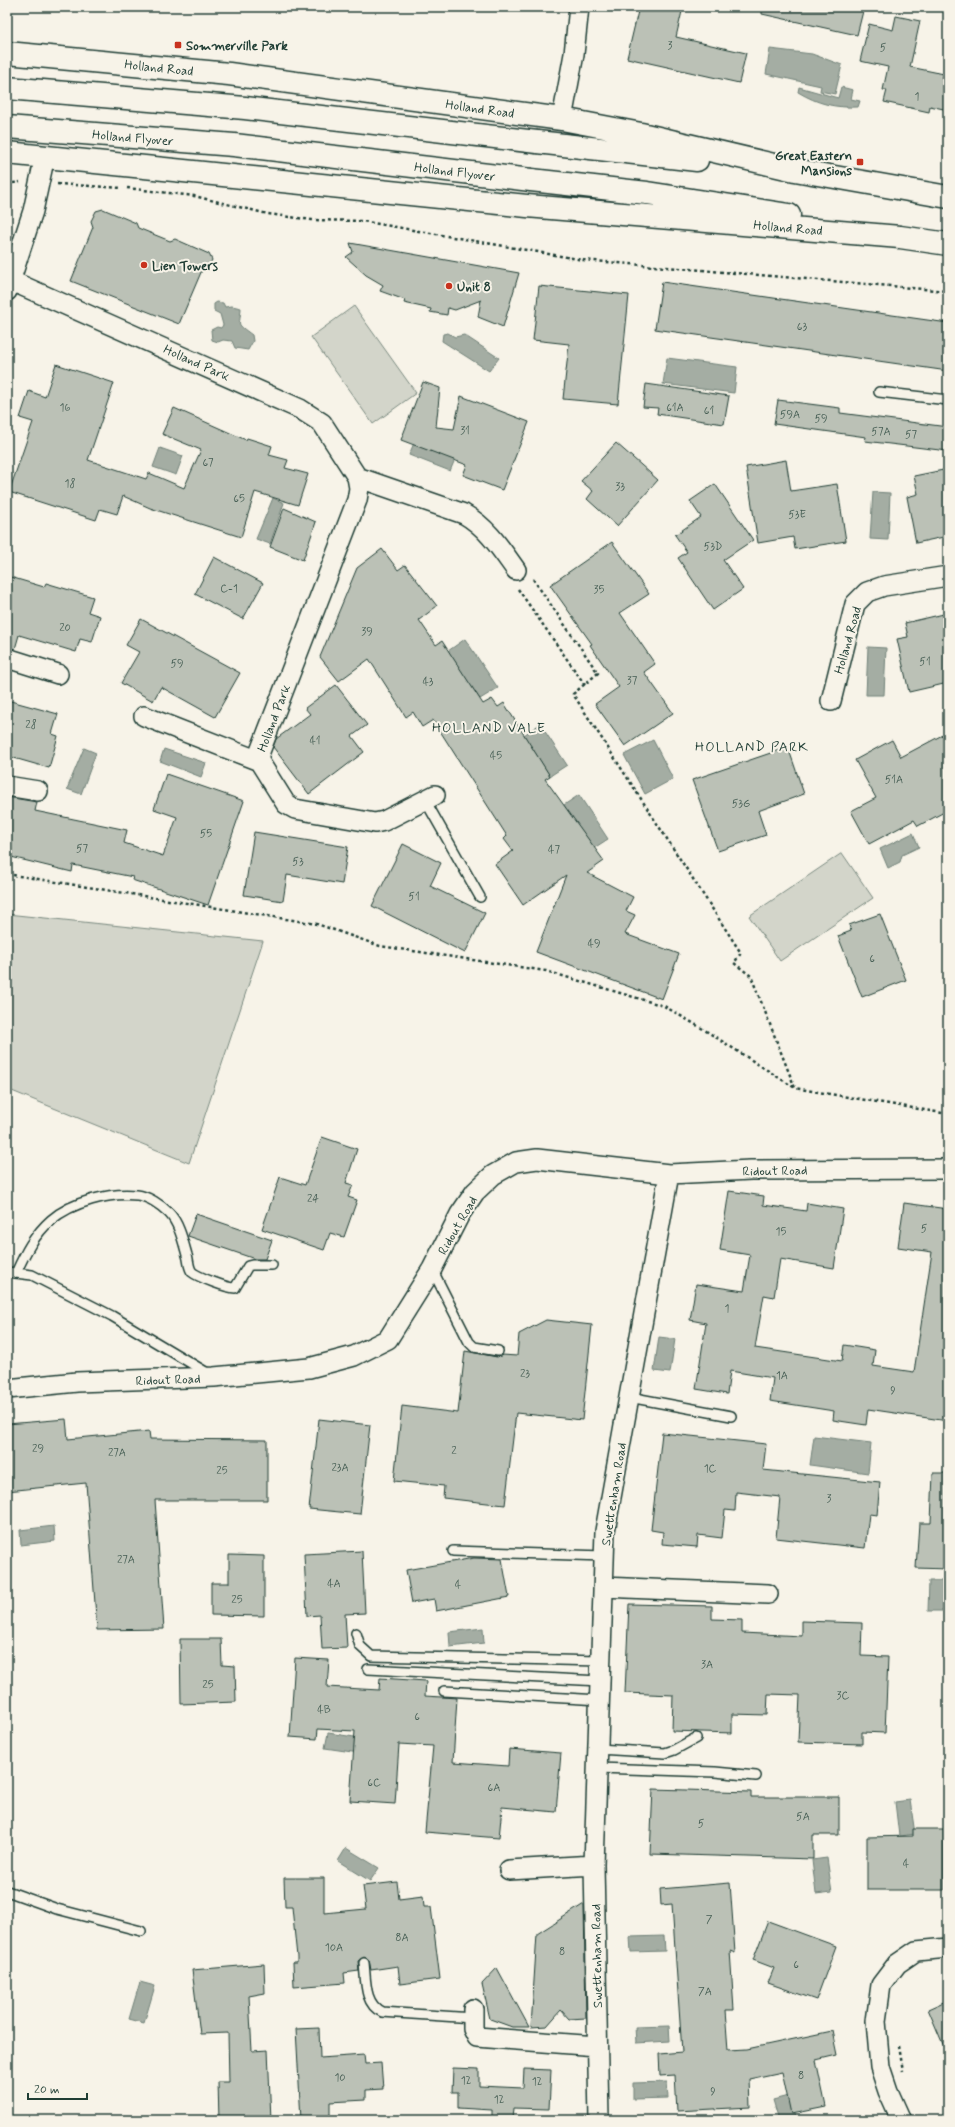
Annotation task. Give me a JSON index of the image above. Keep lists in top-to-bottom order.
{
  "streets": {
    "main road": ["Holland Road", "Holland Flyover"],
    "street": ["Holland Park", "Ridout Road", "Swettenham Road"]
  },
  "crossings": [
    ["Holland Road", "Holland Flyover"],
    ["Holland Road", "Holland Park"],
    ["Ridout Road", "Swettenham Road"]
  ],
  "districts": ["HOLLAND VALE", "HOLLAND PARK"],
  "places": {
    "transit": ["Sommerville Park", "Great Eastern Mansions"],
    "other": ["Lien Towers", "Unit 8"]
  },
  "house_numbers": [
    "3",
    "5",
    "1",
    "63",
    "16",
    "61A",
    "61",
    "59A",
    "59",
    "31",
    "57A",
    "57",
    "67",
    "18",
    "33",
    "65",
    "53E",
    "53D",
    "C-1",
    "35",
    "20",
    "39",
    "51",
    "59",
    "37",
    "43",
    "28",
    "41",
    "45",
    "51A",
    "53G",
    "55",
    "57",
    "47",
    "53",
    "51",
    "49",
    "6",
    "24",
    "5",
    "15",
    "1",
    "23",
    "1A",
    "9",
    "29",
    "2",
    "27A",
    "23A",
    "1C",
    "25",
    "3",
    "27A",
    "4A",
    "4",
    "25",
    "3A",
    "25",
    "3C",
    "4B",
    "6",
    "6C",
    "6A",
    "5A",
    "5",
    "4",
    "7",
    "8A",
    "10A",
    "8",
    "6",
    "7A",
    "8",
    "10",
    "12",
    "12",
    "9",
    "12"
  ],
  "scale_bar": "20 m"
}
